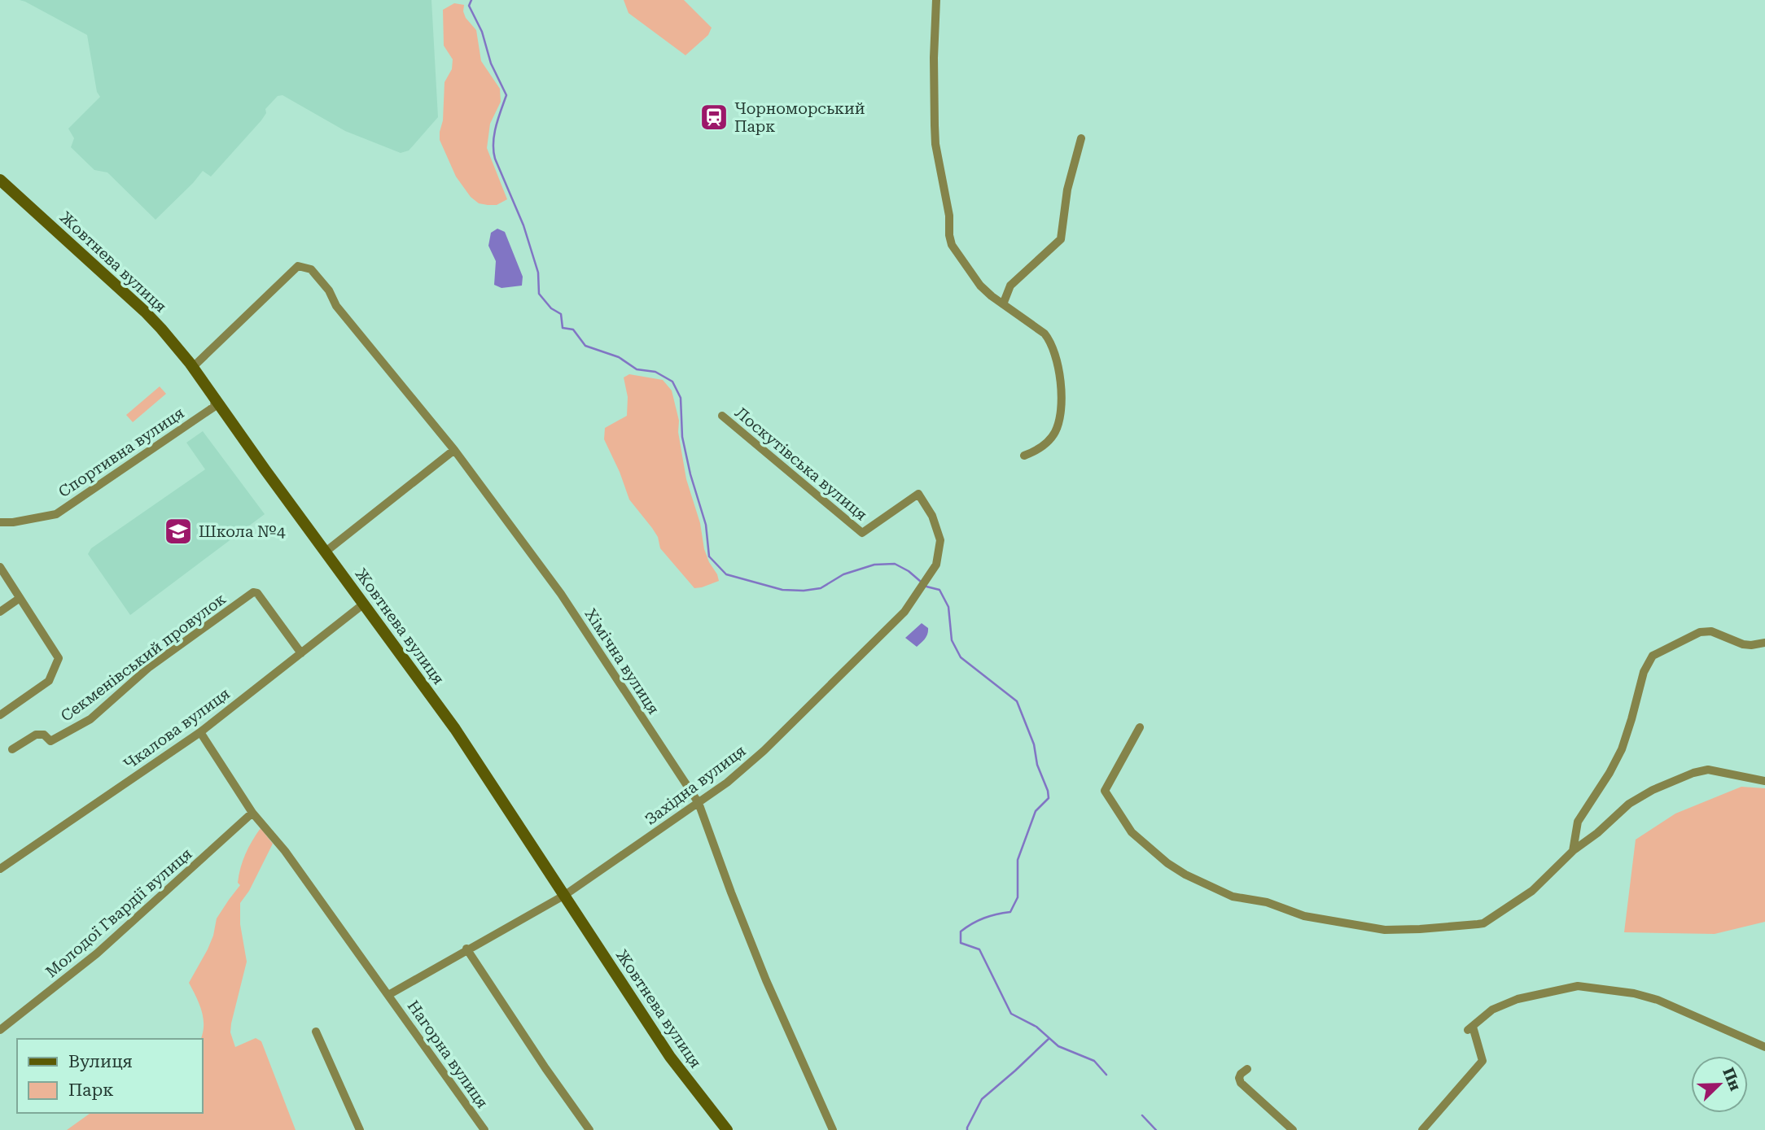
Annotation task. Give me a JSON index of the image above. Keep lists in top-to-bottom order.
{
  "streets": {
    "main road": ["Жовтнева вулиця"],
    "street": [
      "Спортивна вулиця",
      "Лоскутівська вулиця",
      "Секменівський провулок",
      "Хімічна вулиця",
      "Чкалова вулиця",
      "Західна вулиця",
      "Молодої Гвардії вулиця",
      "Нагорна вулиця"
    ]
  },
  "crossings": [
    ["Жовтнева вулиця", "Спортивна вулиця"],
    ["Жовтнева вулиця", "Хімічна вулиця"],
    ["Жовтнева вулиця", "Чкалова вулиця"],
    ["Жовтнева вулиця", "Західна вулиця"],
    ["Лоскутівська вулиця", "Західна вулиця"],
    ["Секменівський провулок", "Чкалова вулиця"],
    ["Хімічна вулиця", "Західна вулиця"],
    ["Чкалова вулиця", "Нагорна вулиця"],
    ["Західна вулиця", "Нагорна вулиця"],
    ["Молодої Гвардії вулиця", "Нагорна вулиця"]
  ],
  "places": {
    "station": ["Чорноморський Парк"],
    "school or university": ["Школа №4"]
  },
  "legend": ["Вулиця", "Парк"],
  "north": "top right"
}
